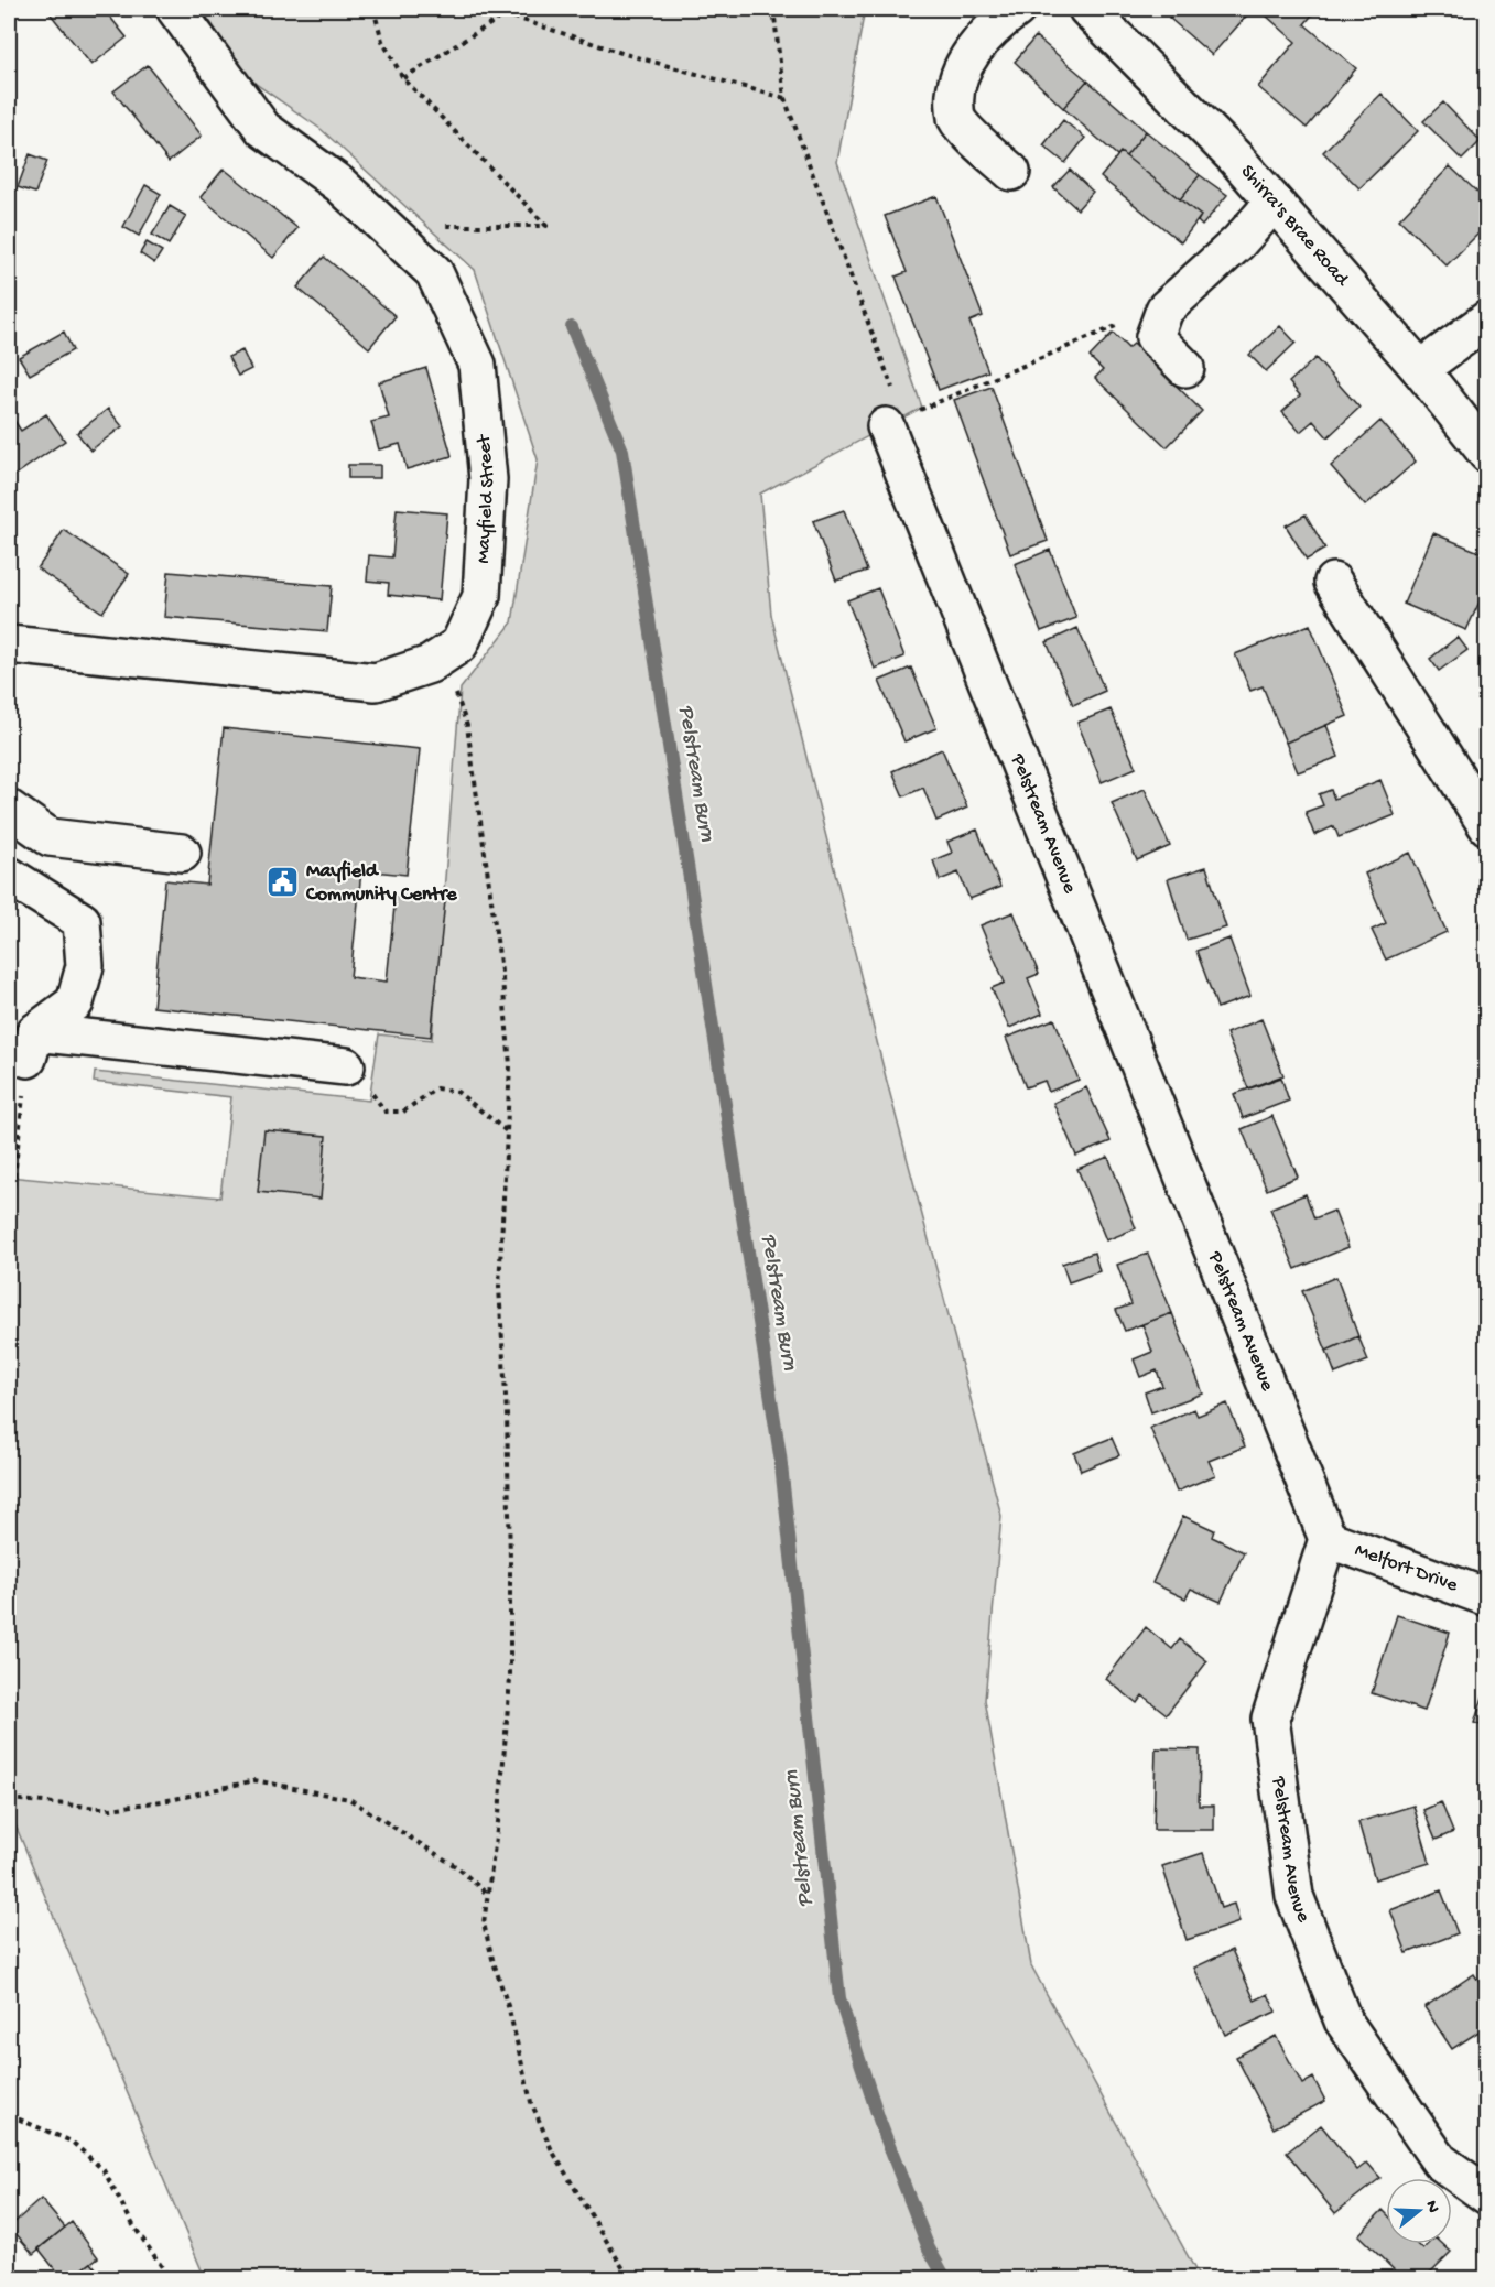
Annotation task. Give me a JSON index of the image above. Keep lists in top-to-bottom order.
{
  "streets": {
    "street": [
      "Shirra's Brae Road",
      "Mayfield Street",
      "Pelstream Avenue",
      "Melfort Drive"
    ]
  },
  "crossings": [
    ["Pelstream Avenue", "Melfort Drive"]
  ],
  "water": ["Pelstream Burn"],
  "places": {
    "public building": ["Mayfield Community Centre"]
  },
  "north": "right"
}
